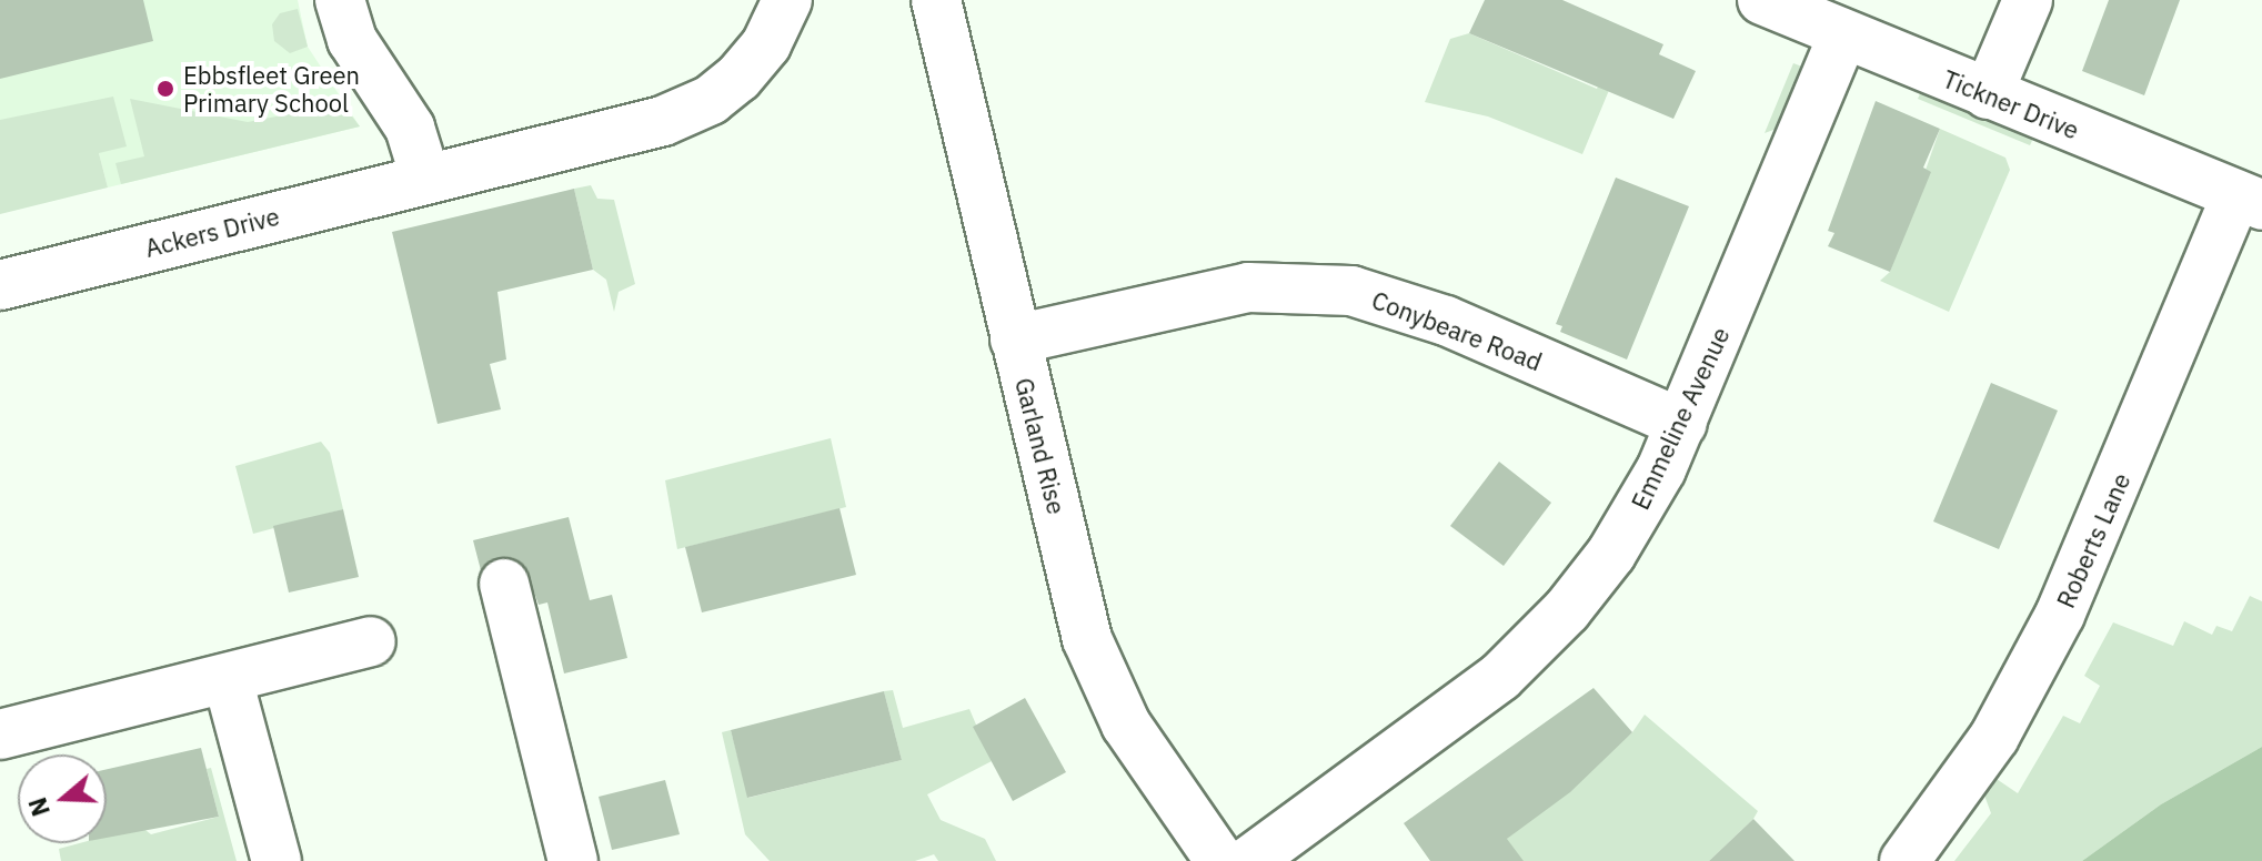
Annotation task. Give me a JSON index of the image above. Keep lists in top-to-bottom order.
{
  "streets": {
    "street": [
      "Tickner Drive",
      "Ackers Drive",
      "Conybeare Road",
      "Emmeline Avenue",
      "Garland Rise",
      "Roberts Lane"
    ]
  },
  "crossings": [
    ["Tickner Drive", "Emmeline Avenue"],
    ["Tickner Drive", "Roberts Lane"],
    ["Conybeare Road", "Emmeline Avenue"],
    ["Conybeare Road", "Garland Rise"]
  ],
  "places": ["Ebbsfleet Green Primary School"],
  "north": "left"
}
